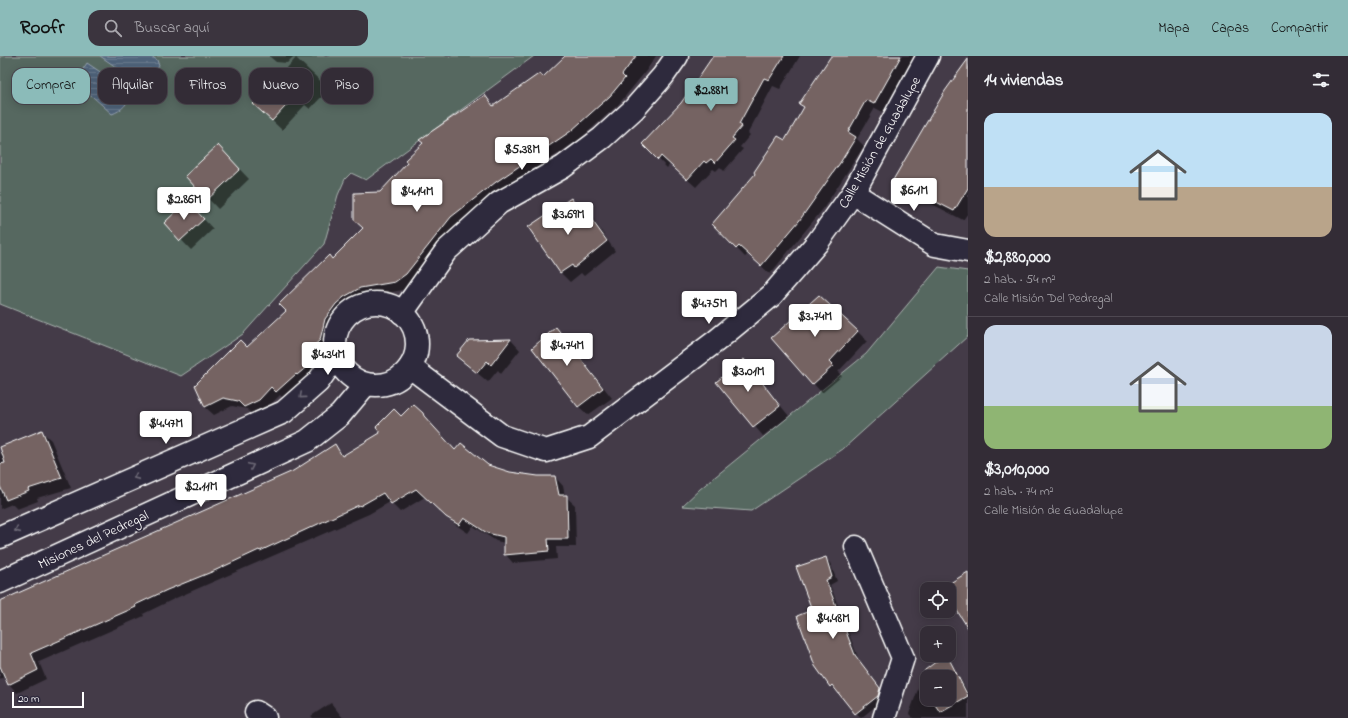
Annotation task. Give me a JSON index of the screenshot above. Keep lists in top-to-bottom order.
{
  "streets": {
    "street": ["Calle Misión de Guadalupe", "Misiones del Pedregal"]
  },
  "crossings": [
    ["Calle Misión de Guadalupe", "Misiones del Pedregal"]
  ],
  "scale_bar": "20 m",
  "page": {
    "header": "Roofr",
    "search": "Buscar aquí",
    "nav": ["Mapa", "Capas", "Compartir"],
    "heading": "14 viviendas",
    "chip": [
      "Comprar",
      "Alquilar",
      "Filtros",
      "Nuevo",
      "Piso"
    ],
    "price": [
      "$2.88M",
      "$5.38M",
      "$6.1M",
      "$4.14M",
      "$2.86M",
      "$3.69M",
      "$4.75M",
      "$3.74M",
      "$4.74M",
      "$4.34M",
      "$3.01M",
      "$4.47M",
      "$2.11M",
      "$4.48M"
    ],
    "list": [
      {
        "name": "$2,880,000",
        "note": "2 hab. · 54 m² · Calle Misión Del Pedregal"
      },
      {
        "name": "$3,010,000",
        "note": "2 hab. · 74 m² · Calle Misión de Guadalupe"
      }
    ],
    "map_buttons": ["+", "−"],
    "scale": "20 m"
  }
}
